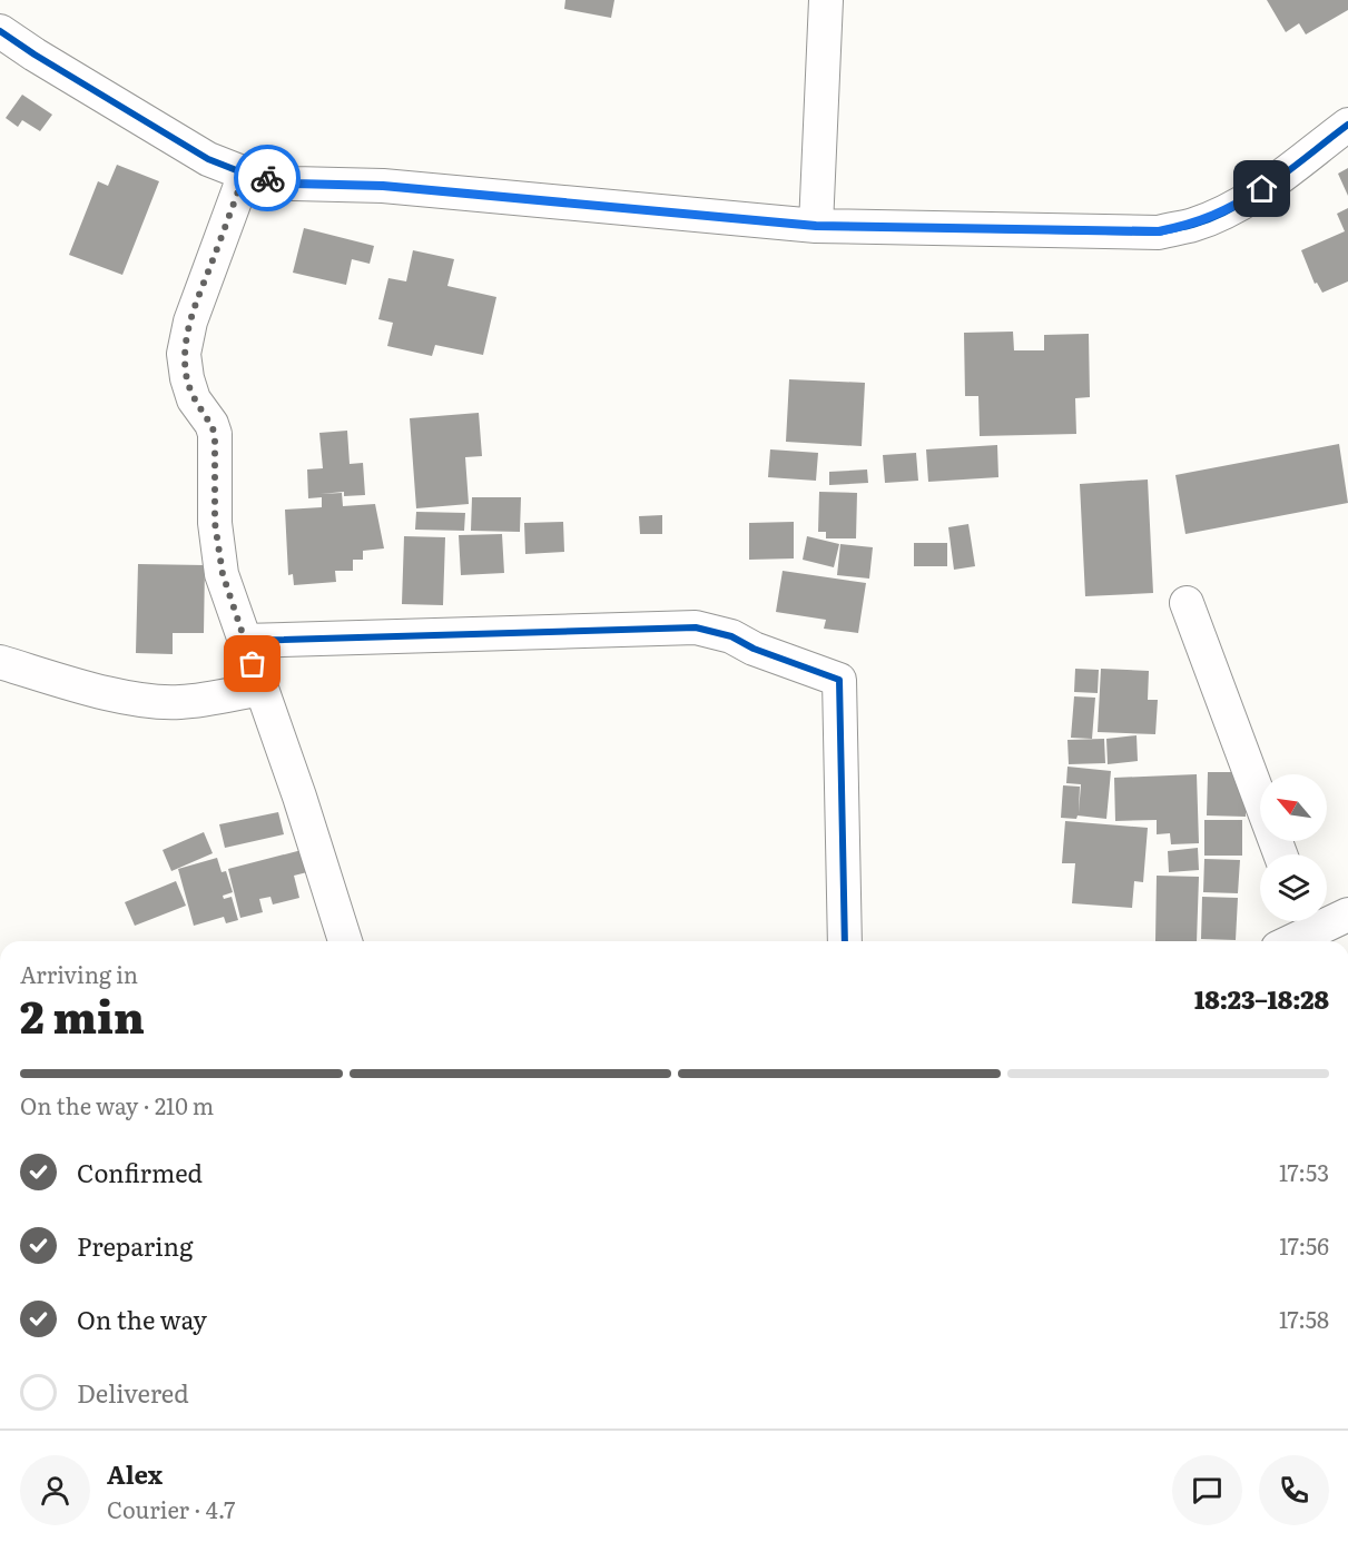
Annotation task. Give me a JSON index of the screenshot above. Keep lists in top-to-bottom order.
{
  "north": "top left",
  "page": {
    "heading": ["2 min", "Arriving in", "18:23–18:28"],
    "panel": ["Alex", "Courier · 4.7"],
    "bar": "On the way · 210 m",
    "list": [
      ["Confirmed", "17:53"],
      ["Preparing", "17:56"],
      ["On the way", "17:58"],
      "Delivered"
    ]
  }
}
